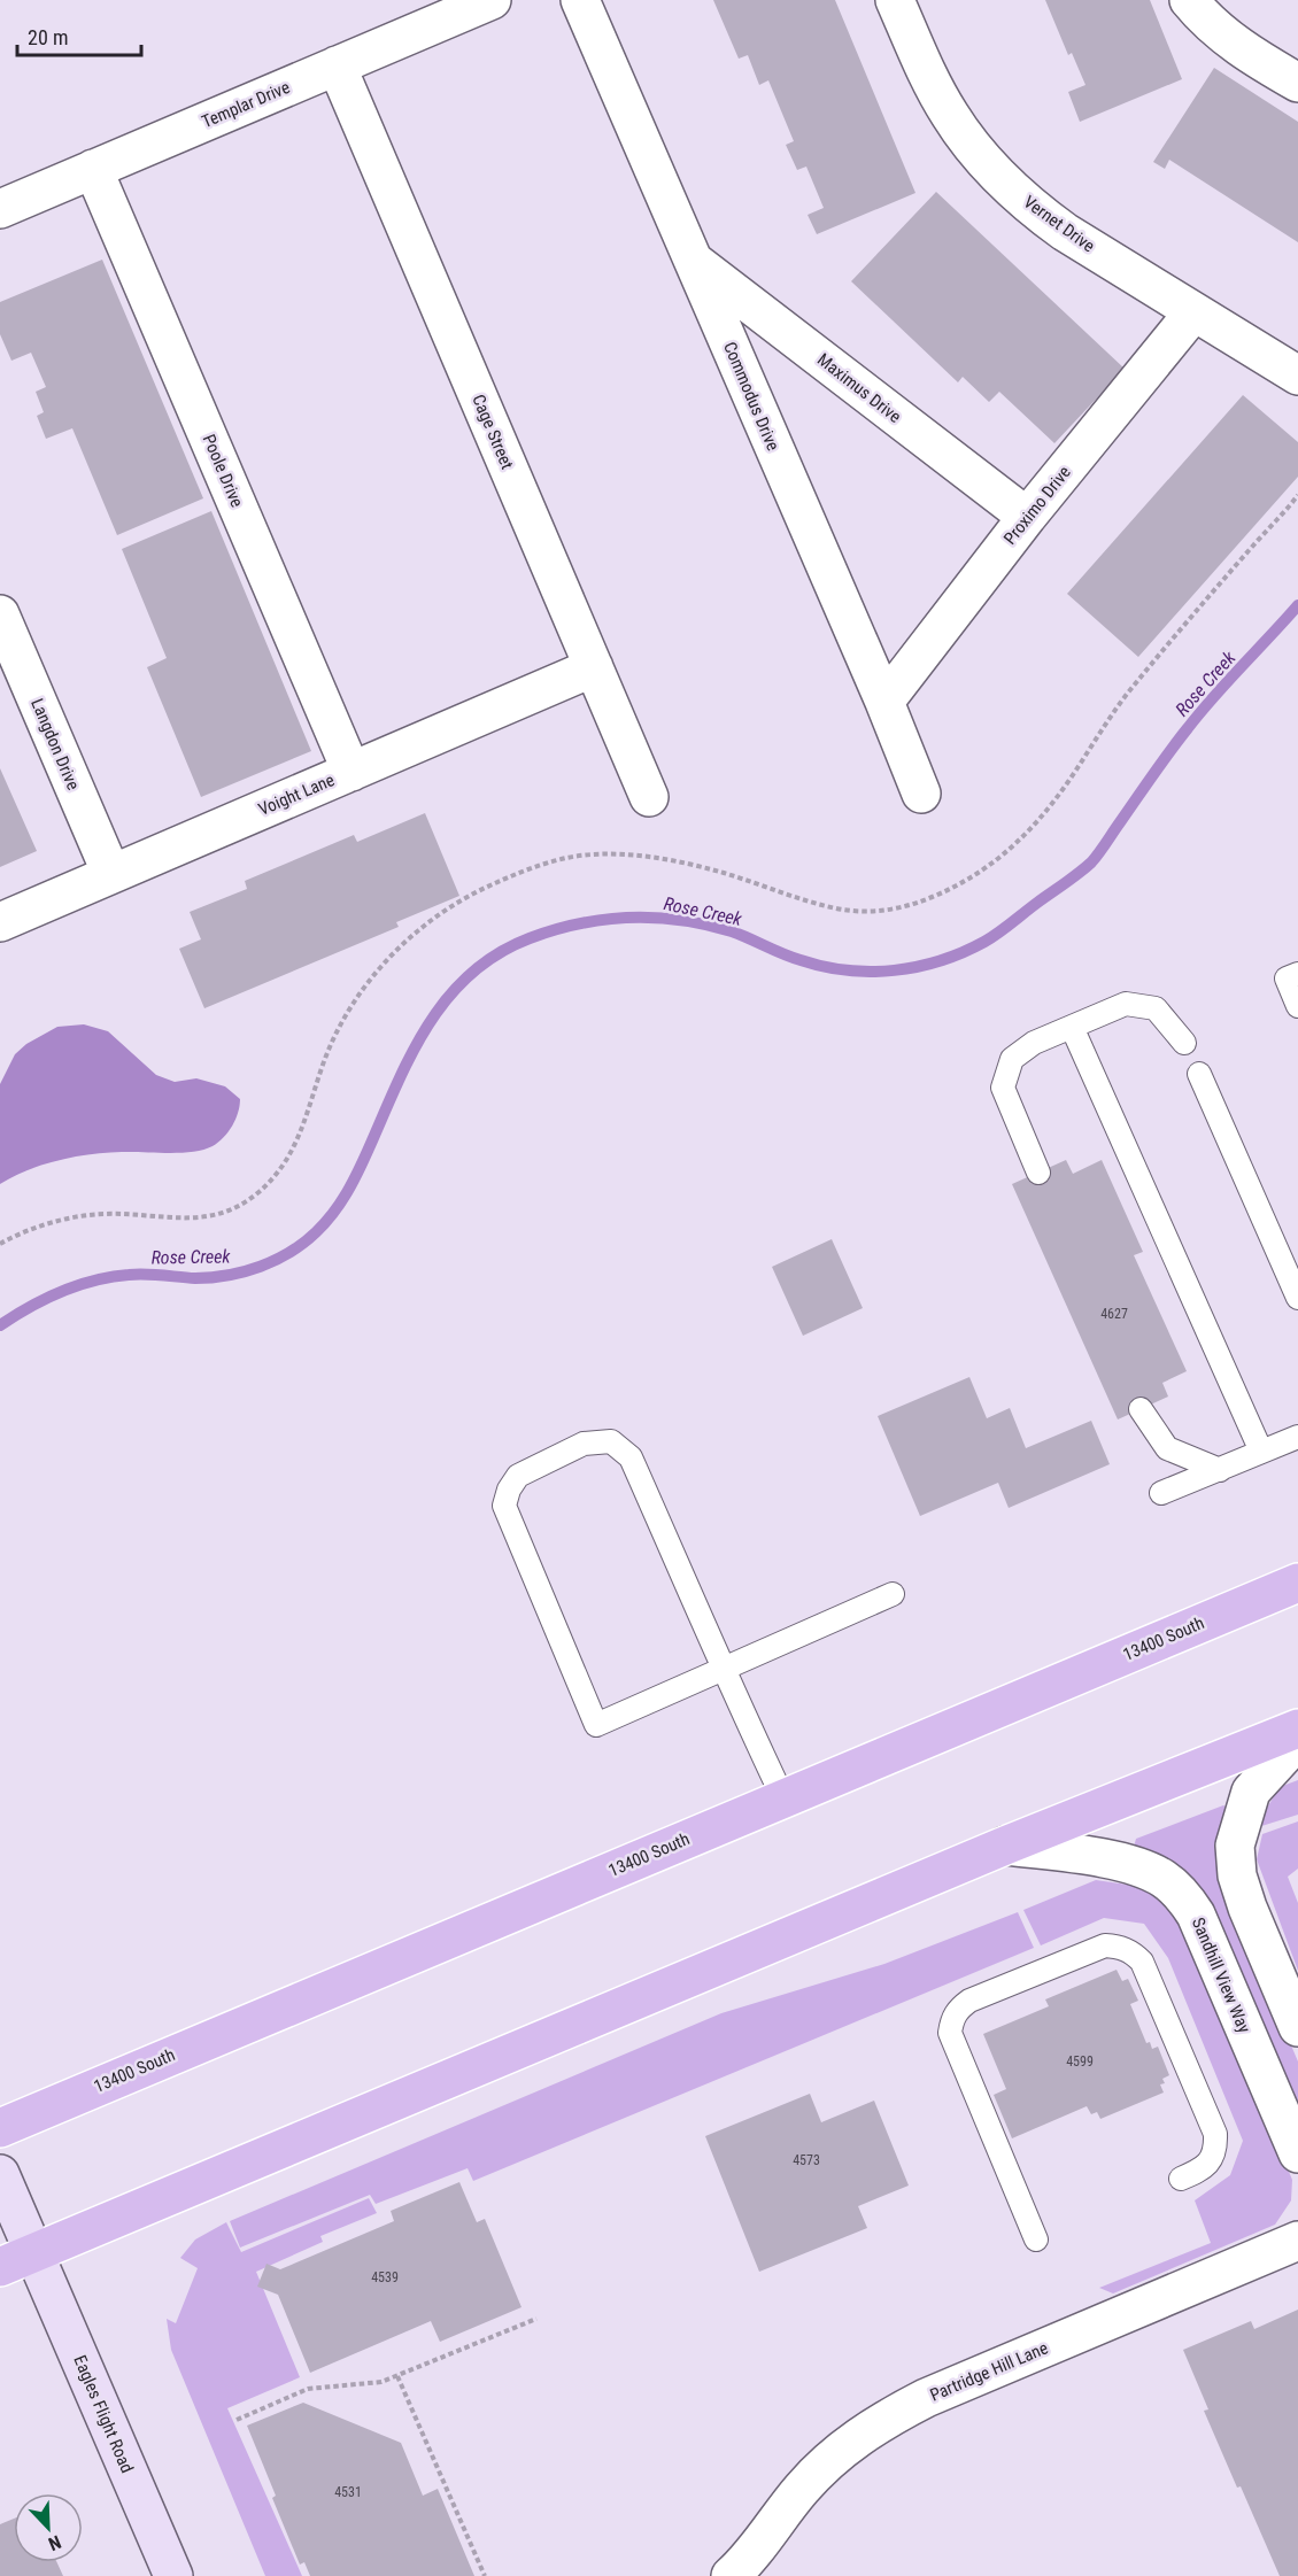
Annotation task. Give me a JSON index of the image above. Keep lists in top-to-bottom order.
{
  "streets": {
    "main road": ["13400 South", "Eagles Flight Road"],
    "street": [
      "Templar Drive",
      "Vernet Drive",
      "Maximus Drive",
      "Commodus Drive",
      "Cage Street",
      "Poole Drive",
      "Proximo Drive",
      "Langdon Drive",
      "Voight Lane",
      "Sandhill View Way",
      "Partridge Hill Lane"
    ]
  },
  "crossings": [
    ["Templar Drive", "Cage Street"],
    ["Templar Drive", "Poole Drive"],
    ["Vernet Drive", "Proximo Drive"],
    ["Maximus Drive", "Commodus Drive"],
    ["Maximus Drive", "Proximo Drive"],
    ["Commodus Drive", "Proximo Drive"],
    ["Cage Street", "Voight Lane"],
    ["Poole Drive", "Voight Lane"],
    ["Langdon Drive", "Voight Lane"]
  ],
  "water": ["Rose Creek"],
  "house_numbers": [
    "4627",
    "4599",
    "4573",
    "4539",
    "4531"
  ],
  "scale_bar": "20 m",
  "north": "bottom right"
}
